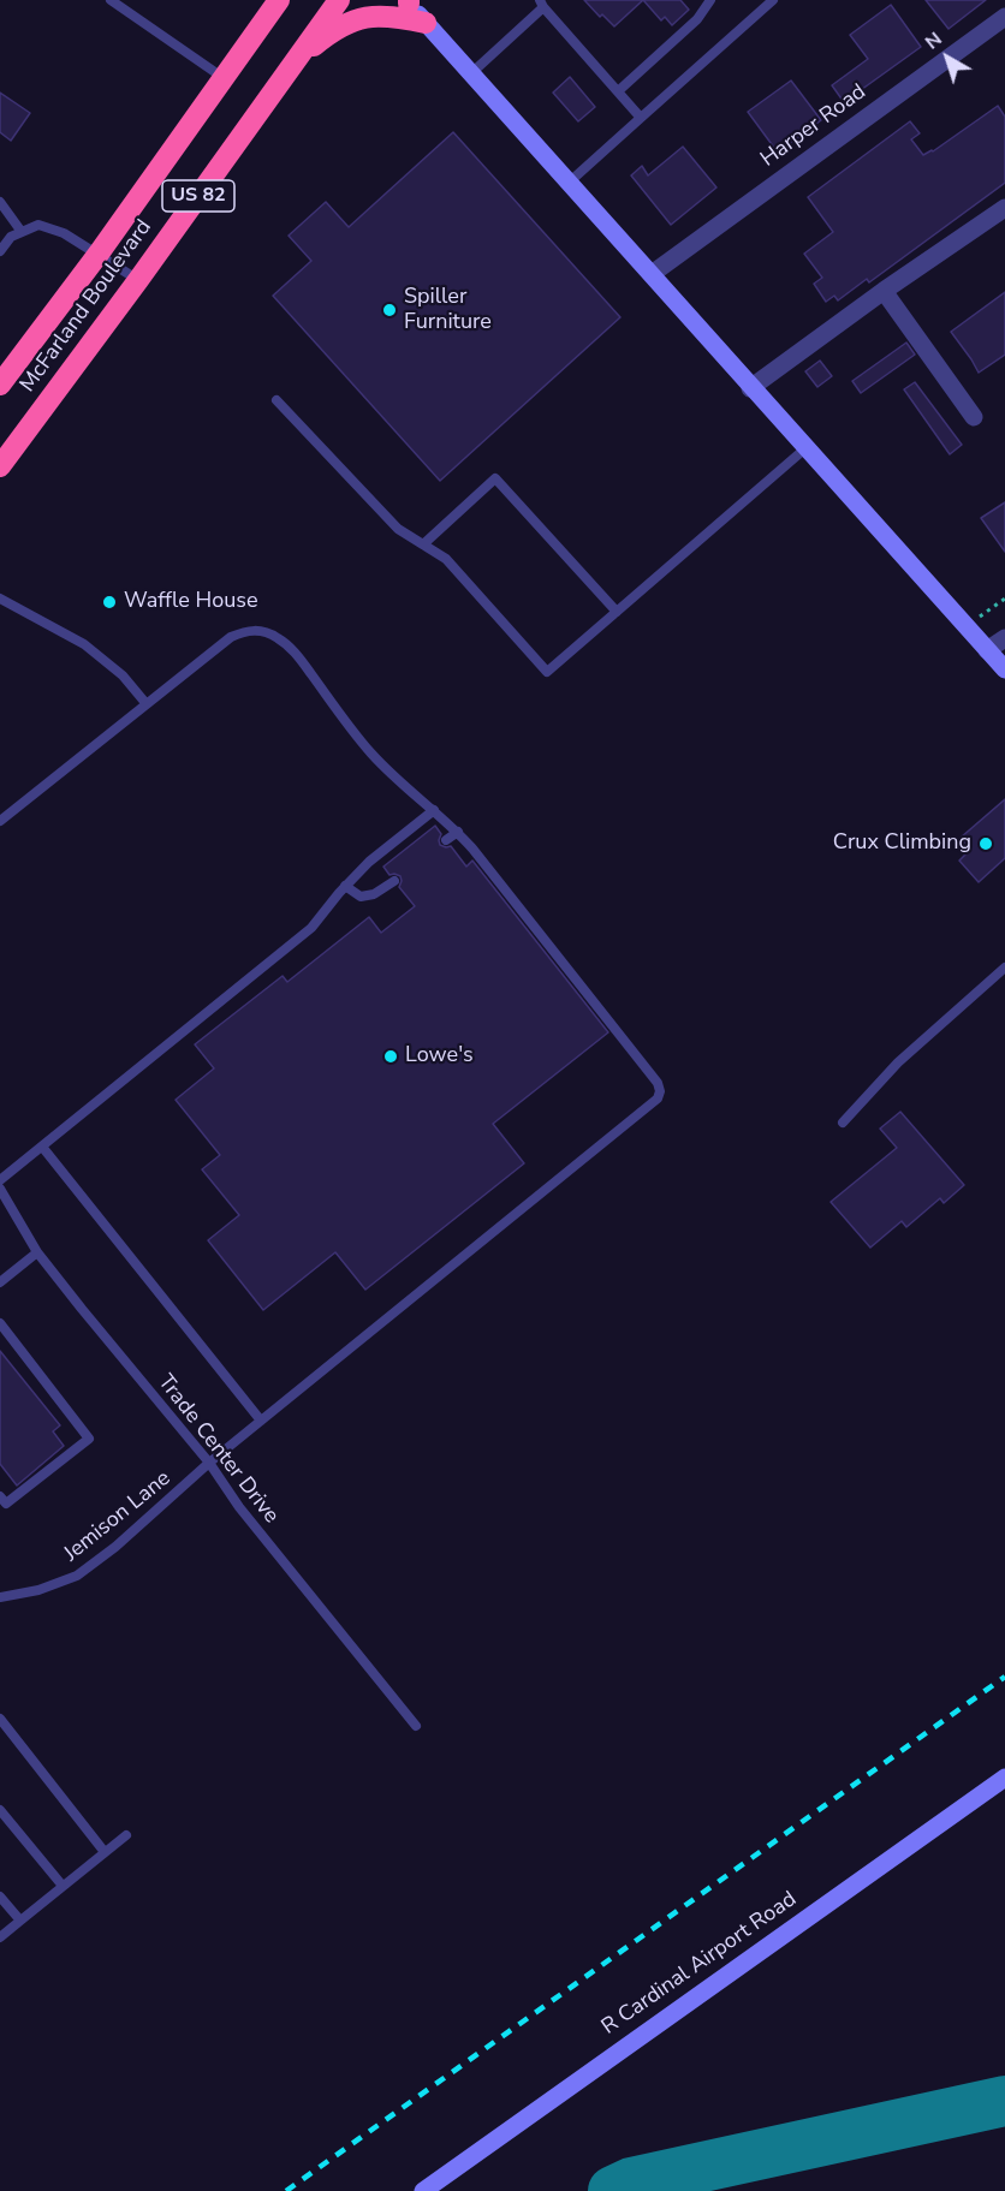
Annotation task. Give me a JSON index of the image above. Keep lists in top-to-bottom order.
{
  "streets": {
    "highway": ["US 82", "McFarland Boulevard"],
    "street": ["Harper Road", "R Cardinal Airport Road"],
    "lane": ["Trade Center Drive", "Jemison Lane"]
  },
  "crossings": [
    ["Trade Center Drive", "Jemison Lane"]
  ],
  "places": [
    "Spiller Furniture",
    "Waffle House",
    "Crux Climbing",
    "Lowe's"
  ],
  "north": "top left"
}
